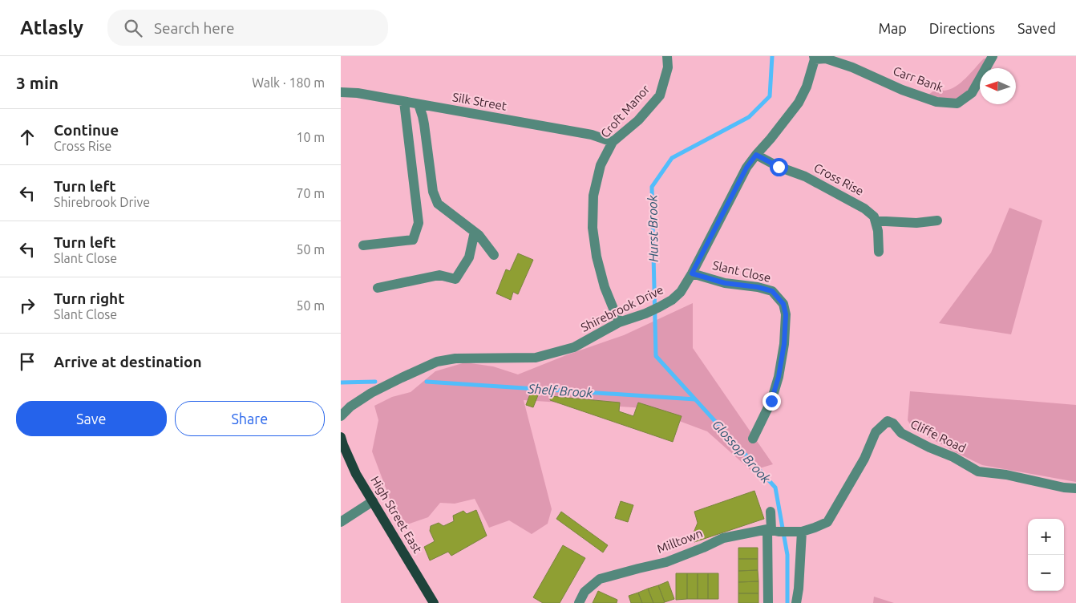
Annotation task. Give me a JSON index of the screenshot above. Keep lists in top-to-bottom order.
{
  "streets": {
    "main road": ["High Street East"],
    "street": [
      "Carr Bank",
      "Silk Street",
      "Croft Manor",
      "Cross Rise",
      "Slant Close",
      "Shirebrook Drive",
      "Cliffe Road",
      "Milltown"
    ]
  },
  "crossings": [
    ["Carr Bank", "Shirebrook Drive"],
    ["Silk Street", "Croft Manor"],
    ["Croft Manor", "Shirebrook Drive"],
    ["Cross Rise", "Shirebrook Drive"],
    ["Slant Close", "Shirebrook Drive"],
    ["Cliffe Road", "Milltown"]
  ],
  "water": ["Hurst Brook", "Shelf Brook", "Glossop Brook"],
  "north": "left",
  "page": {
    "header": "Atlasly",
    "search": "Search here",
    "nav": ["Map", "Directions", "Saved"],
    "heading": ["3 min", "Walk · 180 m"],
    "list": [
      ["Continue", "Cross Rise", "10 m"],
      ["Turn left", "Shirebrook Drive", "70 m"],
      ["Turn left", "Slant Close", "50 m"],
      ["Turn right", "Slant Close", "50 m"],
      "Arrive at destination"
    ],
    "buttons": ["Save", "Share"],
    "map_buttons": ["+", "−"]
  }
}
